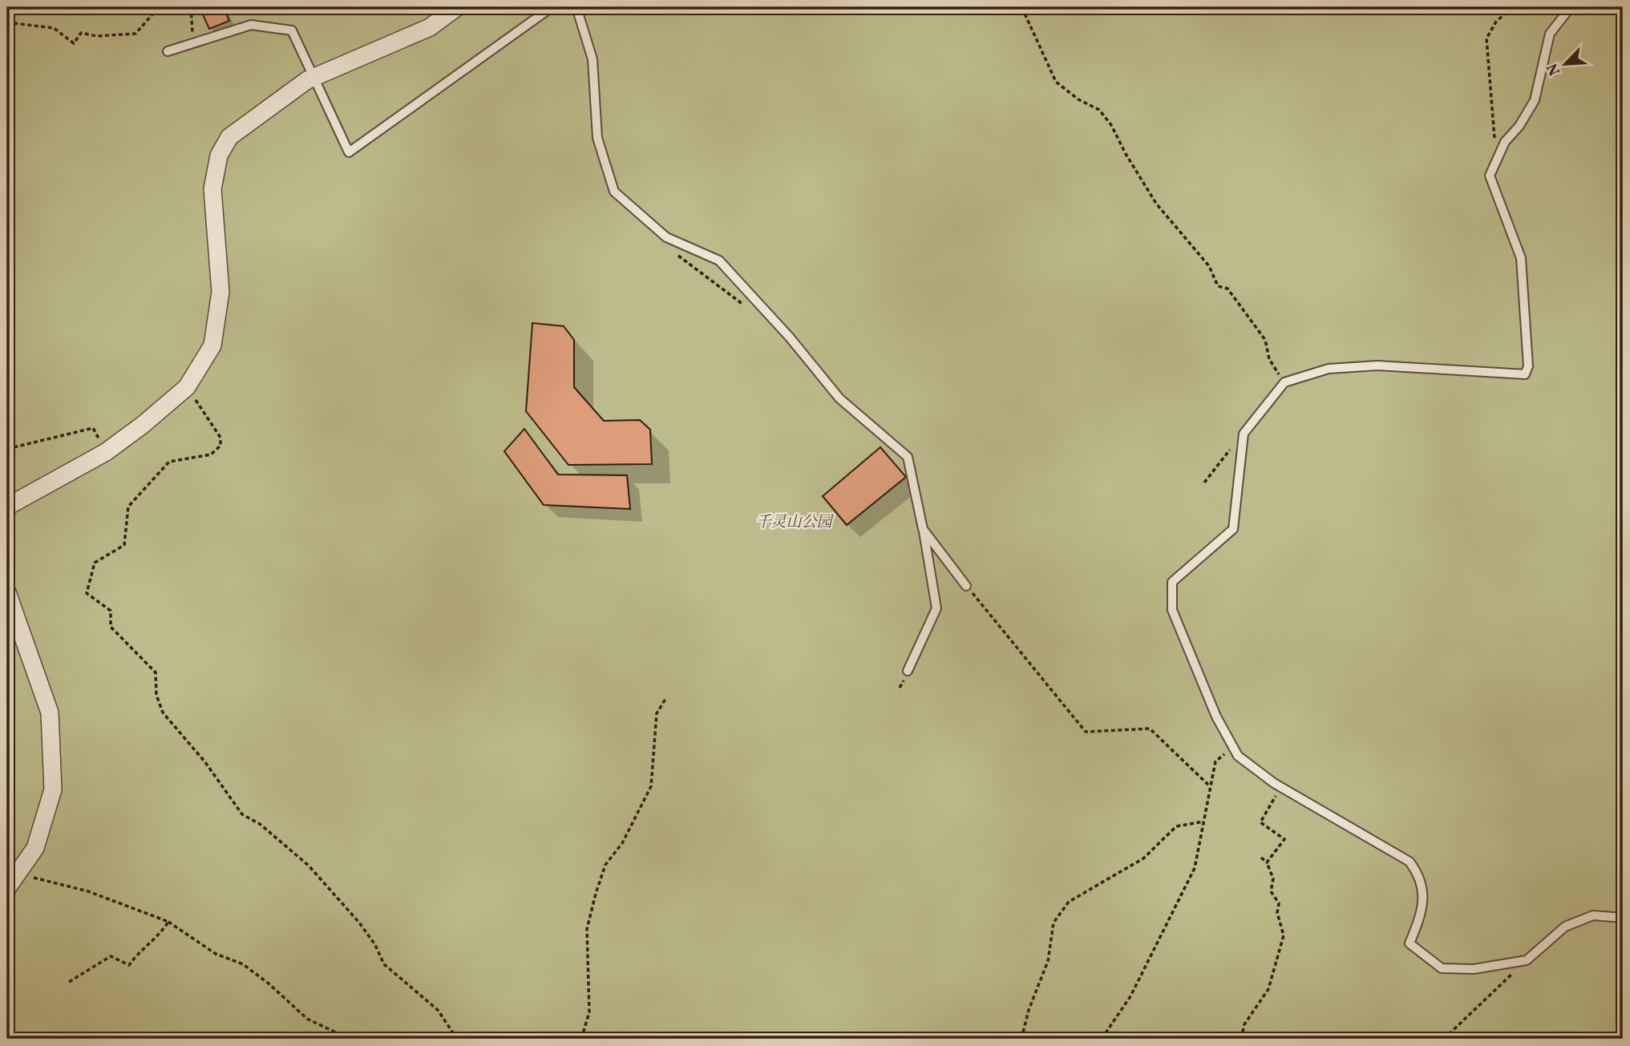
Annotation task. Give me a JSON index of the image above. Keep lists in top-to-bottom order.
{
  "parks": ["千灵山公园"],
  "north": "bottom left"
}
